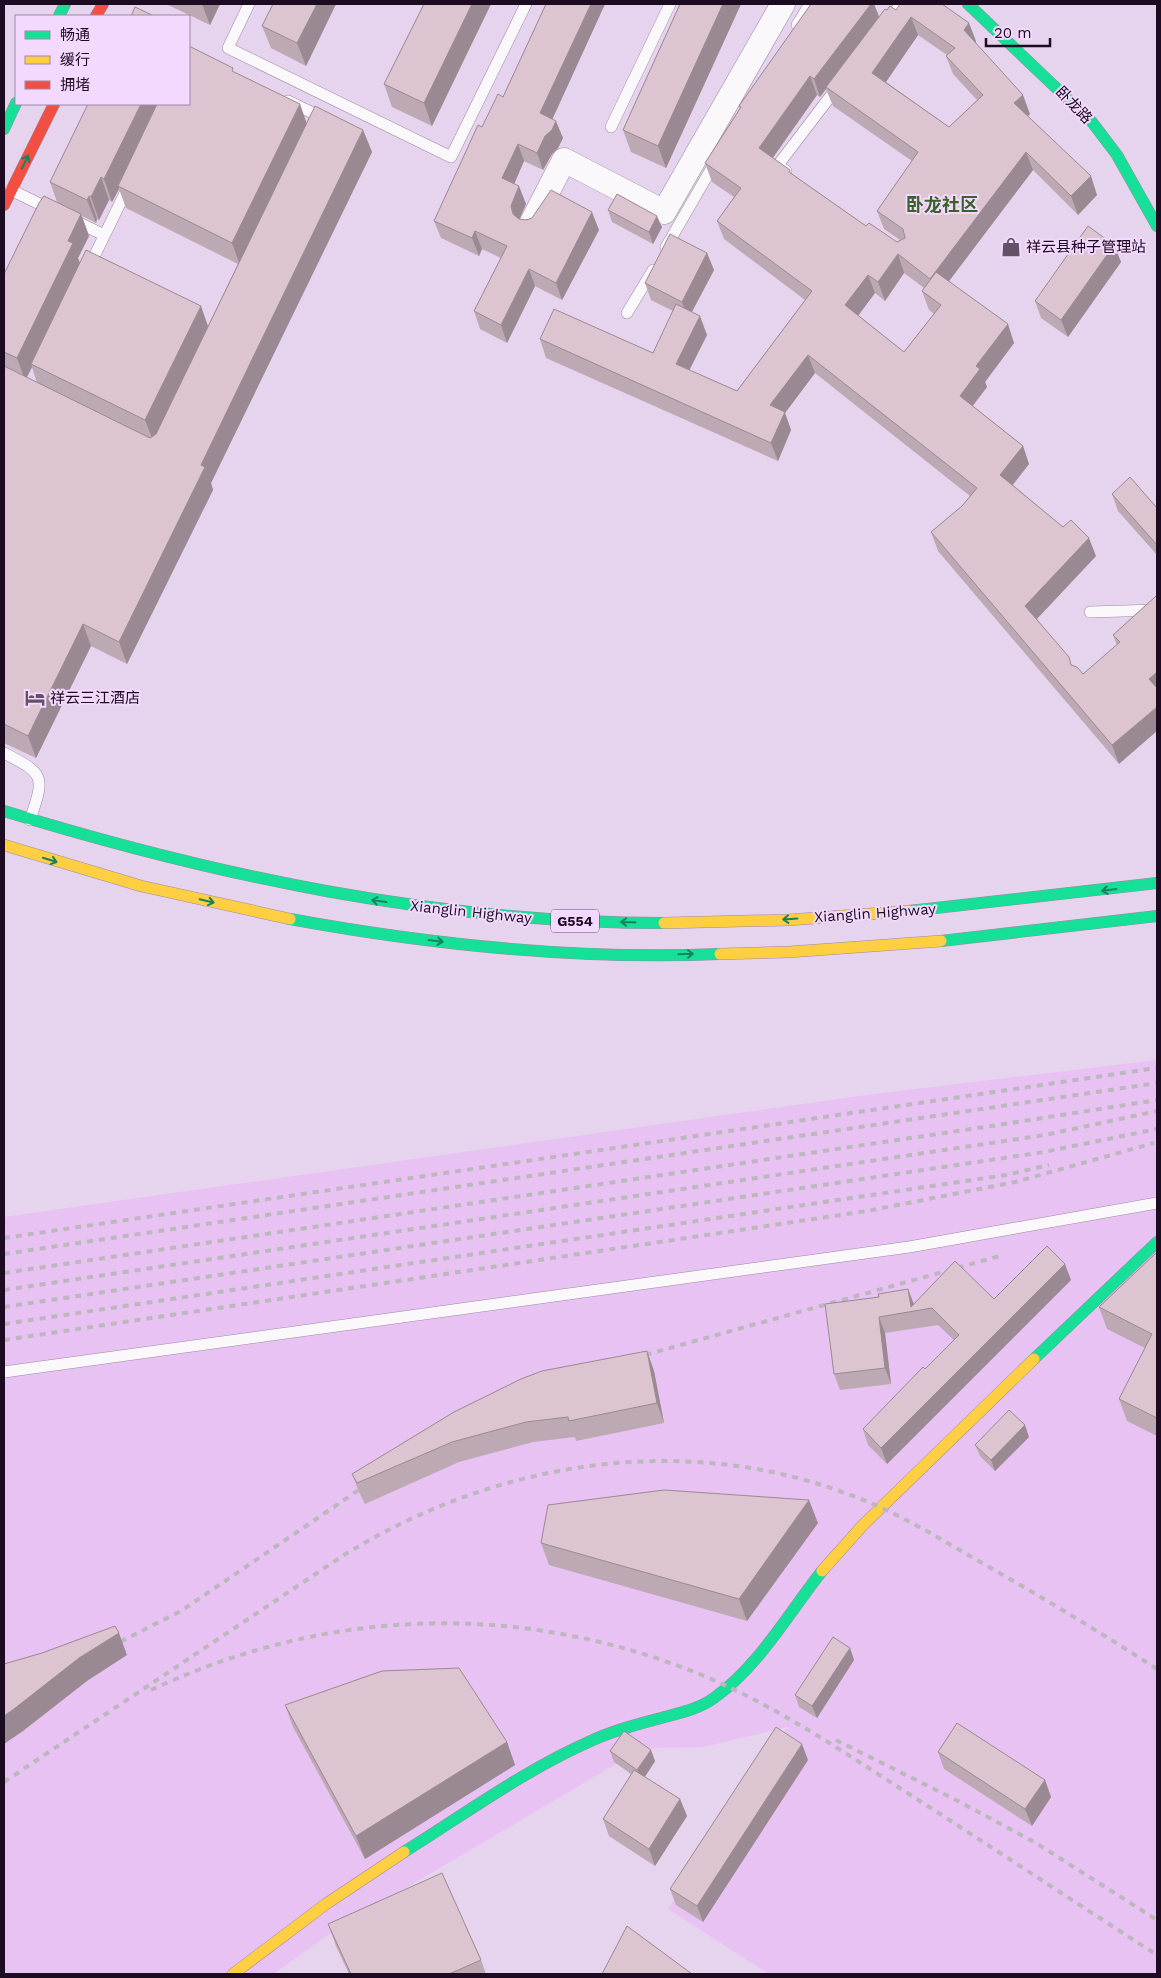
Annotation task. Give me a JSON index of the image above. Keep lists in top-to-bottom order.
{
  "streets": {
    "main road": ["卧龙路", "Xianglin Highway", "G554"]
  },
  "districts": ["卧龙社区"],
  "places": {
    "shop": ["祥云县种子管理站"],
    "hotel": ["祥云三江酒店"]
  },
  "legend": ["畅通", "缓行", "拥堵"],
  "scale_bar": "20 m"
}
